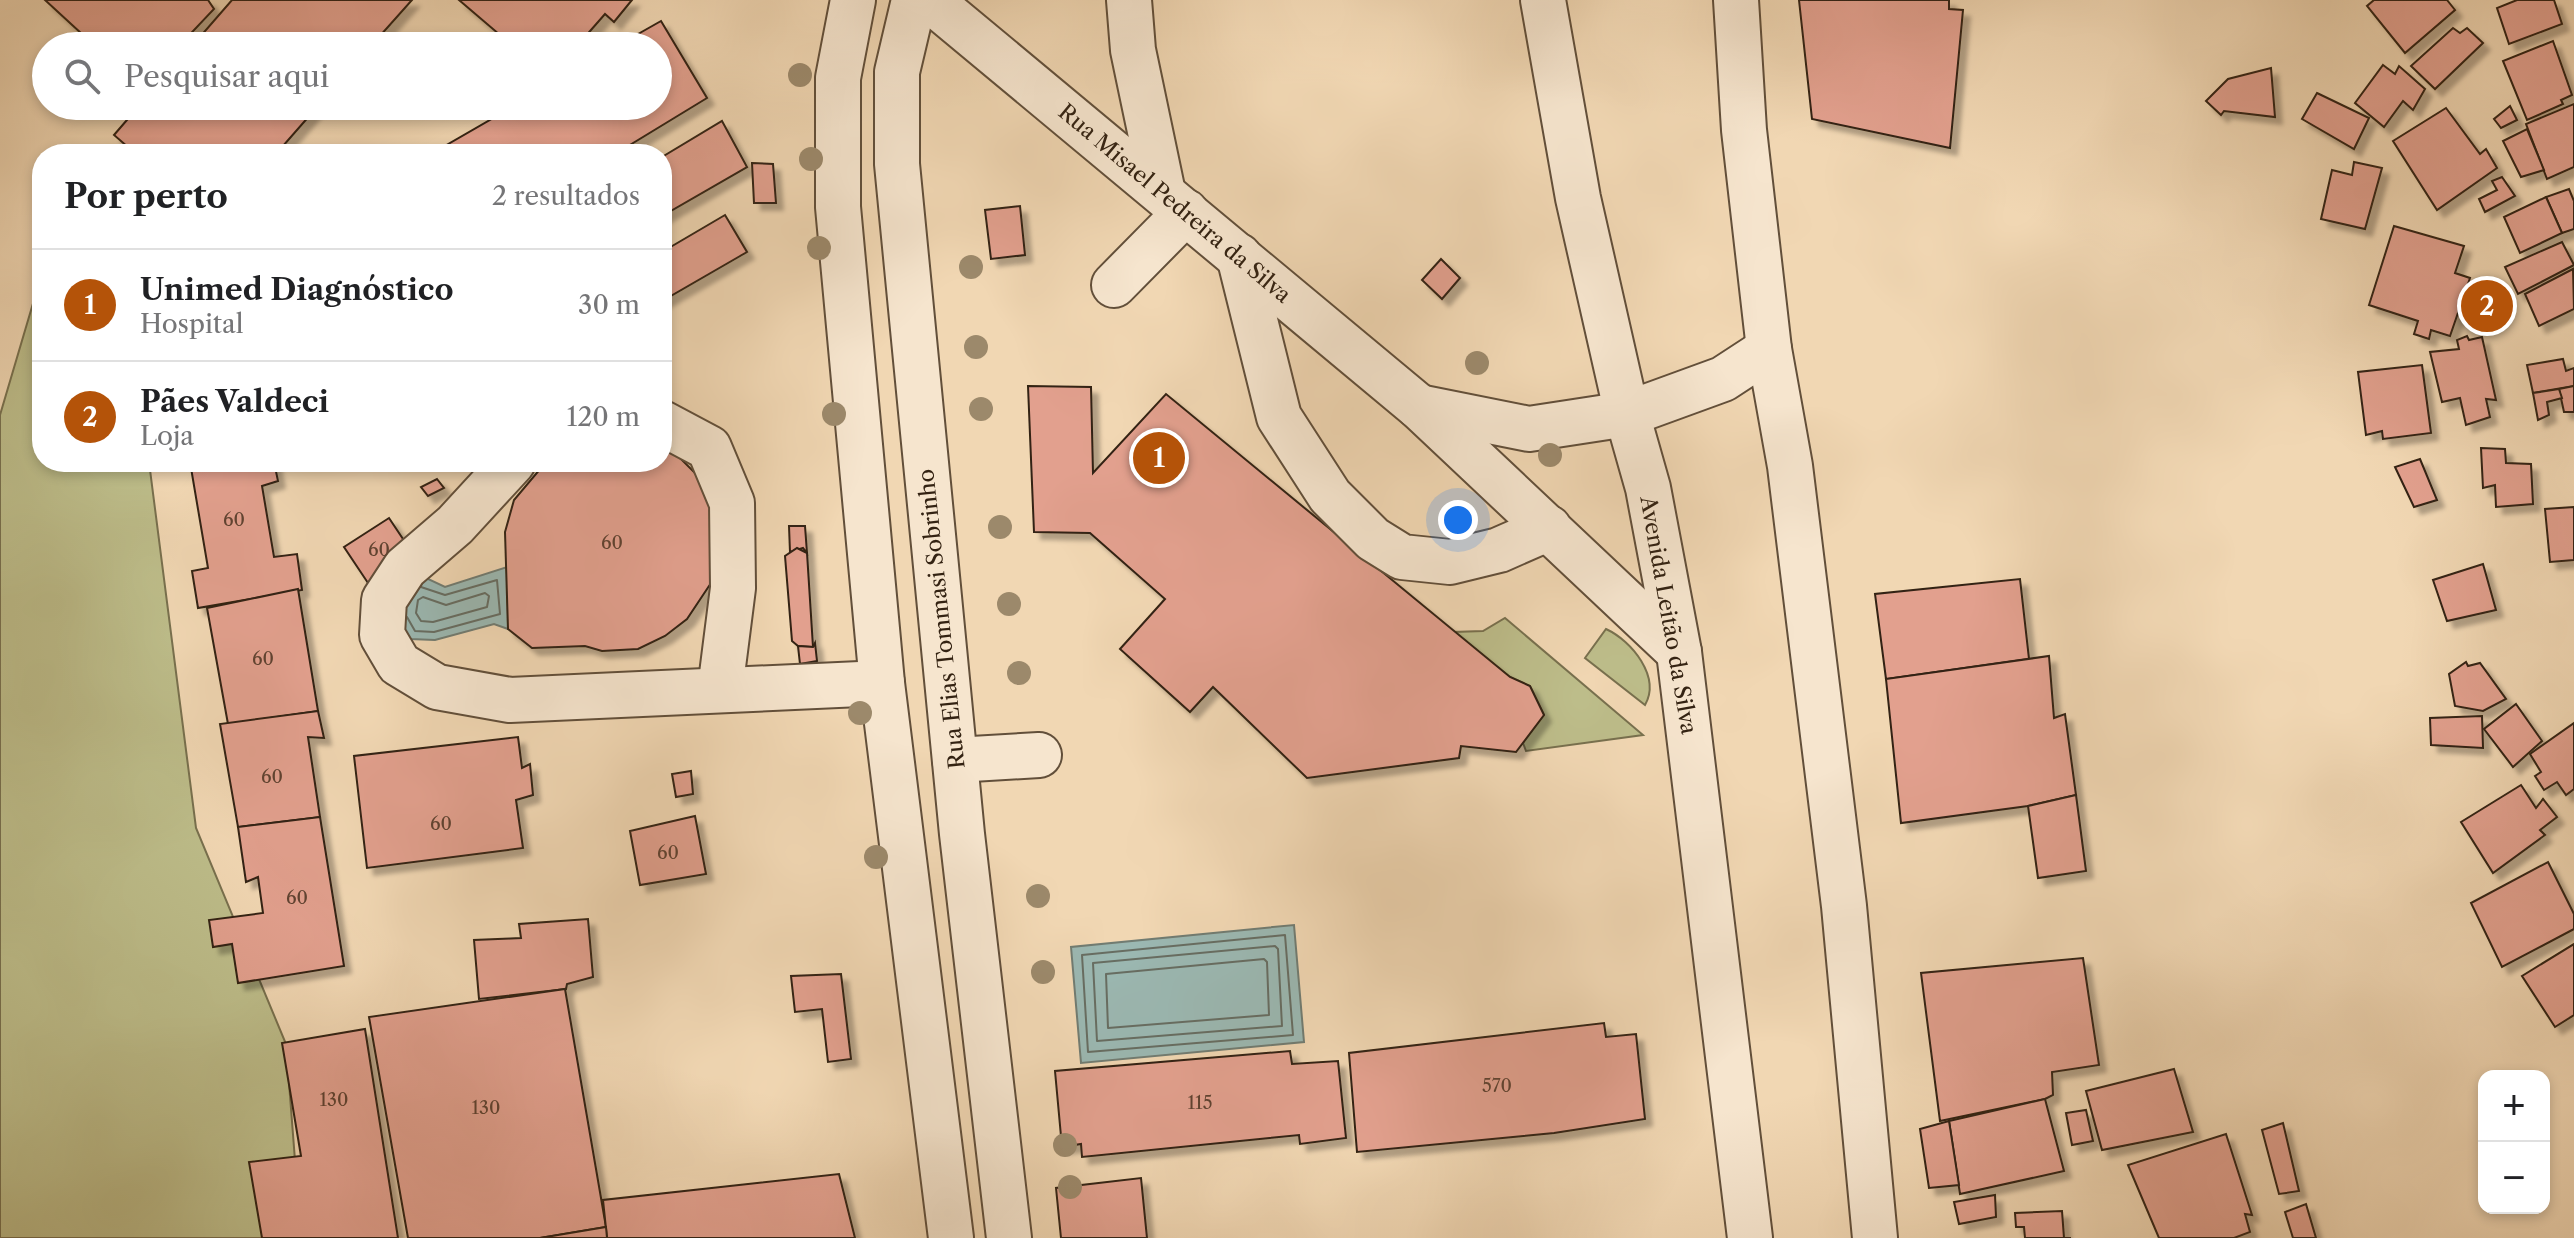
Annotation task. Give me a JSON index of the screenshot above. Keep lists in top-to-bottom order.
{
  "streets": {
    "street": ["Rua Misael Pedreira da Silva", "Avenida Leitão da Silva", "Rua Elias Tommasi Sobrinho"]
  },
  "crossings": [
    ["Rua Misael Pedreira da Silva", "Avenida Leitão da Silva"]
  ],
  "house_numbers": [
    "60",
    "60",
    "60",
    "60",
    "60",
    "60",
    "60",
    "60",
    "570",
    "130",
    "115",
    "130"
  ],
  "page": {
    "search": "Pesquisar aqui",
    "heading": ["Por perto", "2 resultados"],
    "list": [
      {
        "mark": "1",
        "name": "Unimed Diagnóstico",
        "note": "Hospital",
        "value": "30 m"
      },
      {
        "mark": "2",
        "name": "Pães Valdeci",
        "note": "Loja",
        "value": "120 m"
      }
    ],
    "pins": ["2", "1"],
    "map_buttons": ["+", "−"]
  }
}
